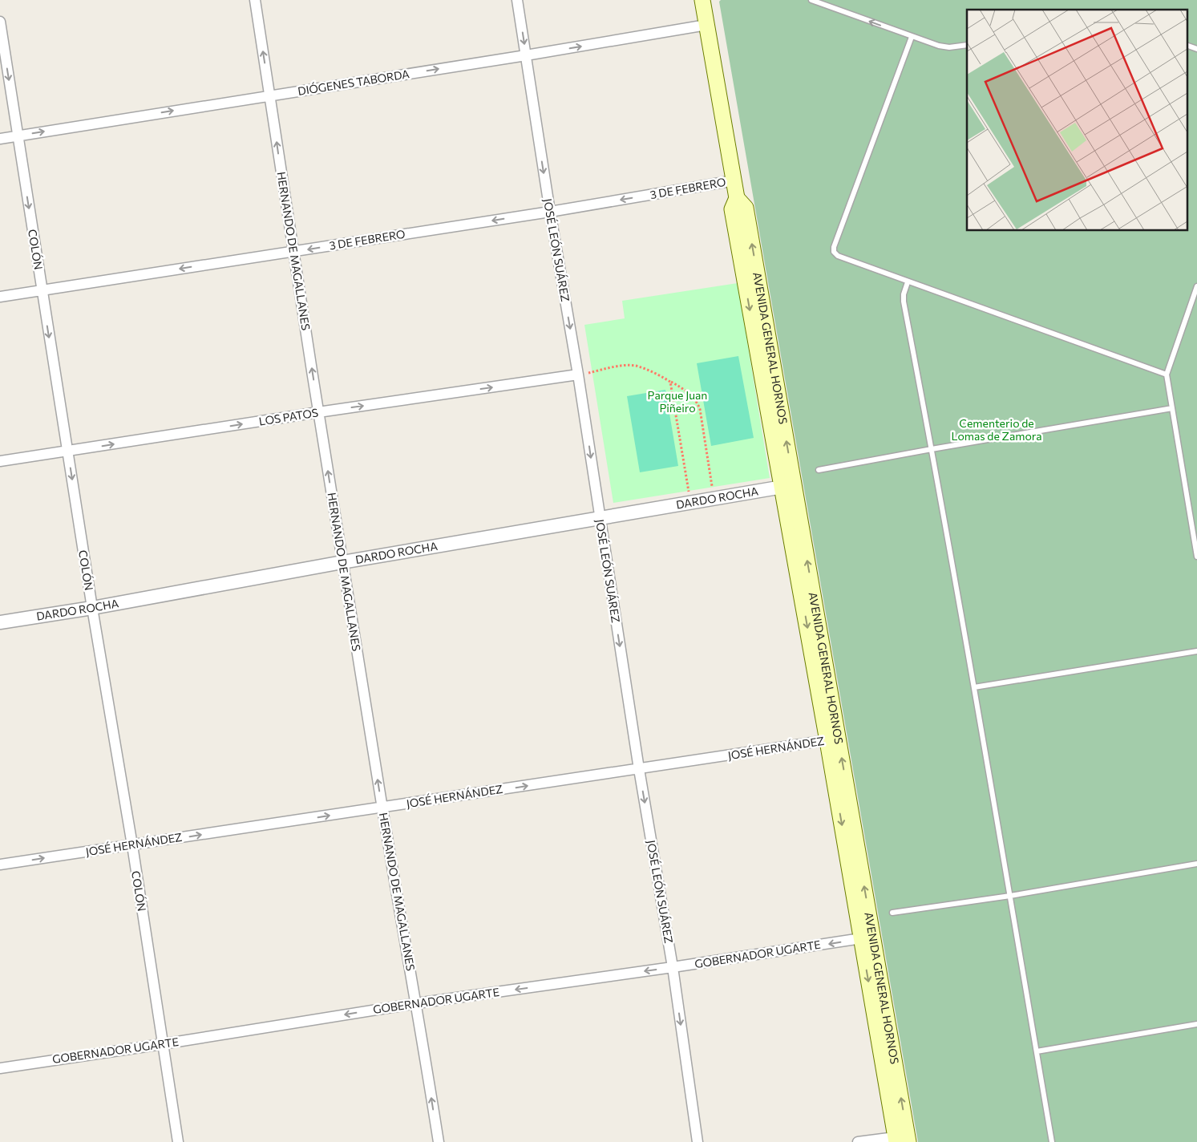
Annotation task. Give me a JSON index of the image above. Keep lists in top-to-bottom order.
{
  "streets": {
    "main road": ["AVENIDA GENERAL HORNOS"],
    "street": [
      "DIÓGENES TABORDA",
      "3 DE FEBRERO",
      "COLÓN",
      "JOSÉ LEÓN SUÁREZ",
      "HERNANDO DE MAGALLANES",
      "LOS PATOS",
      "DARDO ROCHA",
      "JOSÉ HERNÁNDEZ",
      "GOBERNADOR UGARTE"
    ]
  },
  "crossings": [
    ["DIÓGENES TABORDA", "COLÓN"],
    ["DIÓGENES TABORDA", "JOSÉ LEÓN SUÁREZ"],
    ["DIÓGENES TABORDA", "HERNANDO DE MAGALLANES"],
    ["DIÓGENES TABORDA", "AVENIDA GENERAL HORNOS"],
    ["3 DE FEBRERO", "COLÓN"],
    ["3 DE FEBRERO", "JOSÉ LEÓN SUÁREZ"],
    ["3 DE FEBRERO", "HERNANDO DE MAGALLANES"],
    ["3 DE FEBRERO", "AVENIDA GENERAL HORNOS"],
    ["COLÓN", "LOS PATOS"],
    ["COLÓN", "DARDO ROCHA"],
    ["COLÓN", "JOSÉ HERNÁNDEZ"],
    ["COLÓN", "GOBERNADOR UGARTE"],
    ["JOSÉ LEÓN SUÁREZ", "LOS PATOS"],
    ["JOSÉ LEÓN SUÁREZ", "DARDO ROCHA"],
    ["JOSÉ LEÓN SUÁREZ", "JOSÉ HERNÁNDEZ"],
    ["JOSÉ LEÓN SUÁREZ", "GOBERNADOR UGARTE"],
    ["HERNANDO DE MAGALLANES", "LOS PATOS"],
    ["HERNANDO DE MAGALLANES", "DARDO ROCHA"],
    ["HERNANDO DE MAGALLANES", "JOSÉ HERNÁNDEZ"],
    ["HERNANDO DE MAGALLANES", "GOBERNADOR UGARTE"],
    ["AVENIDA GENERAL HORNOS", "DARDO ROCHA"],
    ["AVENIDA GENERAL HORNOS", "JOSÉ HERNÁNDEZ"],
    ["AVENIDA GENERAL HORNOS", "GOBERNADOR UGARTE"]
  ],
  "one_way": [
    "DIÓGENES TABORDA",
    "3 DE FEBRERO",
    "COLÓN",
    "JOSÉ LEÓN SUÁREZ",
    "HERNANDO DE MAGALLANES",
    "LOS PATOS",
    "JOSÉ HERNÁNDEZ",
    "GOBERNADOR UGARTE"
  ],
  "parks": ["Parque Juan Piñeiro", "Cementerio de Lomas de Zamora"]
}
